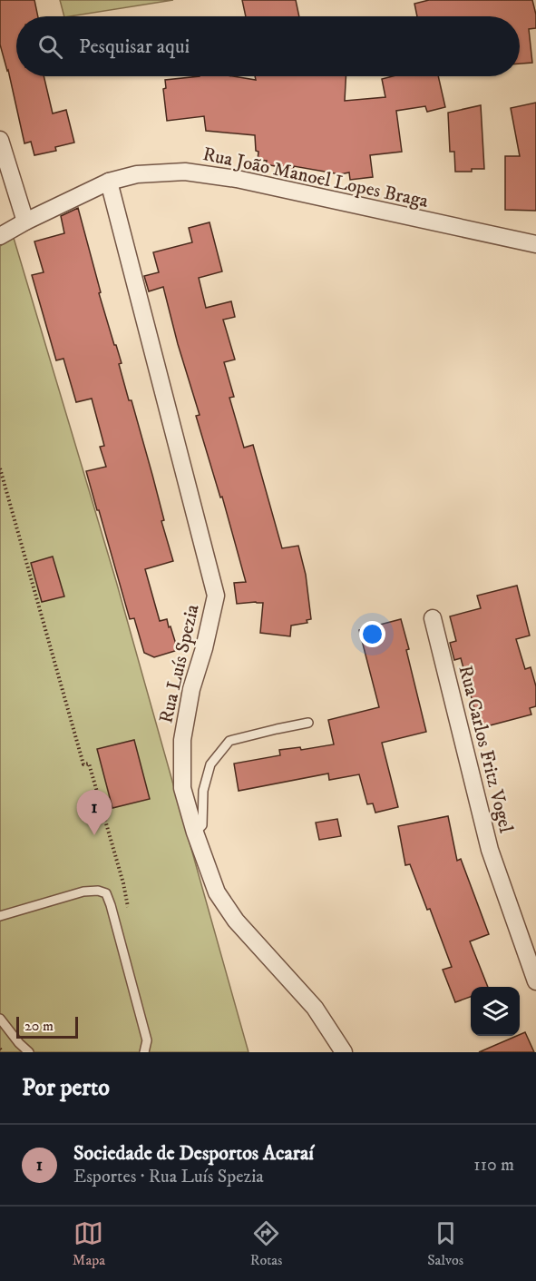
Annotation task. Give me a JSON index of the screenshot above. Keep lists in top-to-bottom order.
{
  "streets": {
    "street": ["Rua João Manoel Lopes Braga", "Rua Luís Spezia", "Rua Carlos Fritz Vogel"]
  },
  "crossings": [
    ["Rua João Manoel Lopes Braga", "Rua Luís Spezia"]
  ],
  "scale_bar": "20 m",
  "page": {
    "search": "Pesquisar aqui",
    "pins": "1",
    "scale": "20 m",
    "heading": "Por perto",
    "list": [
      {
        "mark": "1",
        "name": "Sociedade de Desportos Acaraí",
        "note": "Esportes · Rua Luís Spezia",
        "value": "110 m"
      }
    ],
    "nav": ["Mapa", "Rotas", "Salvos"]
  }
}
